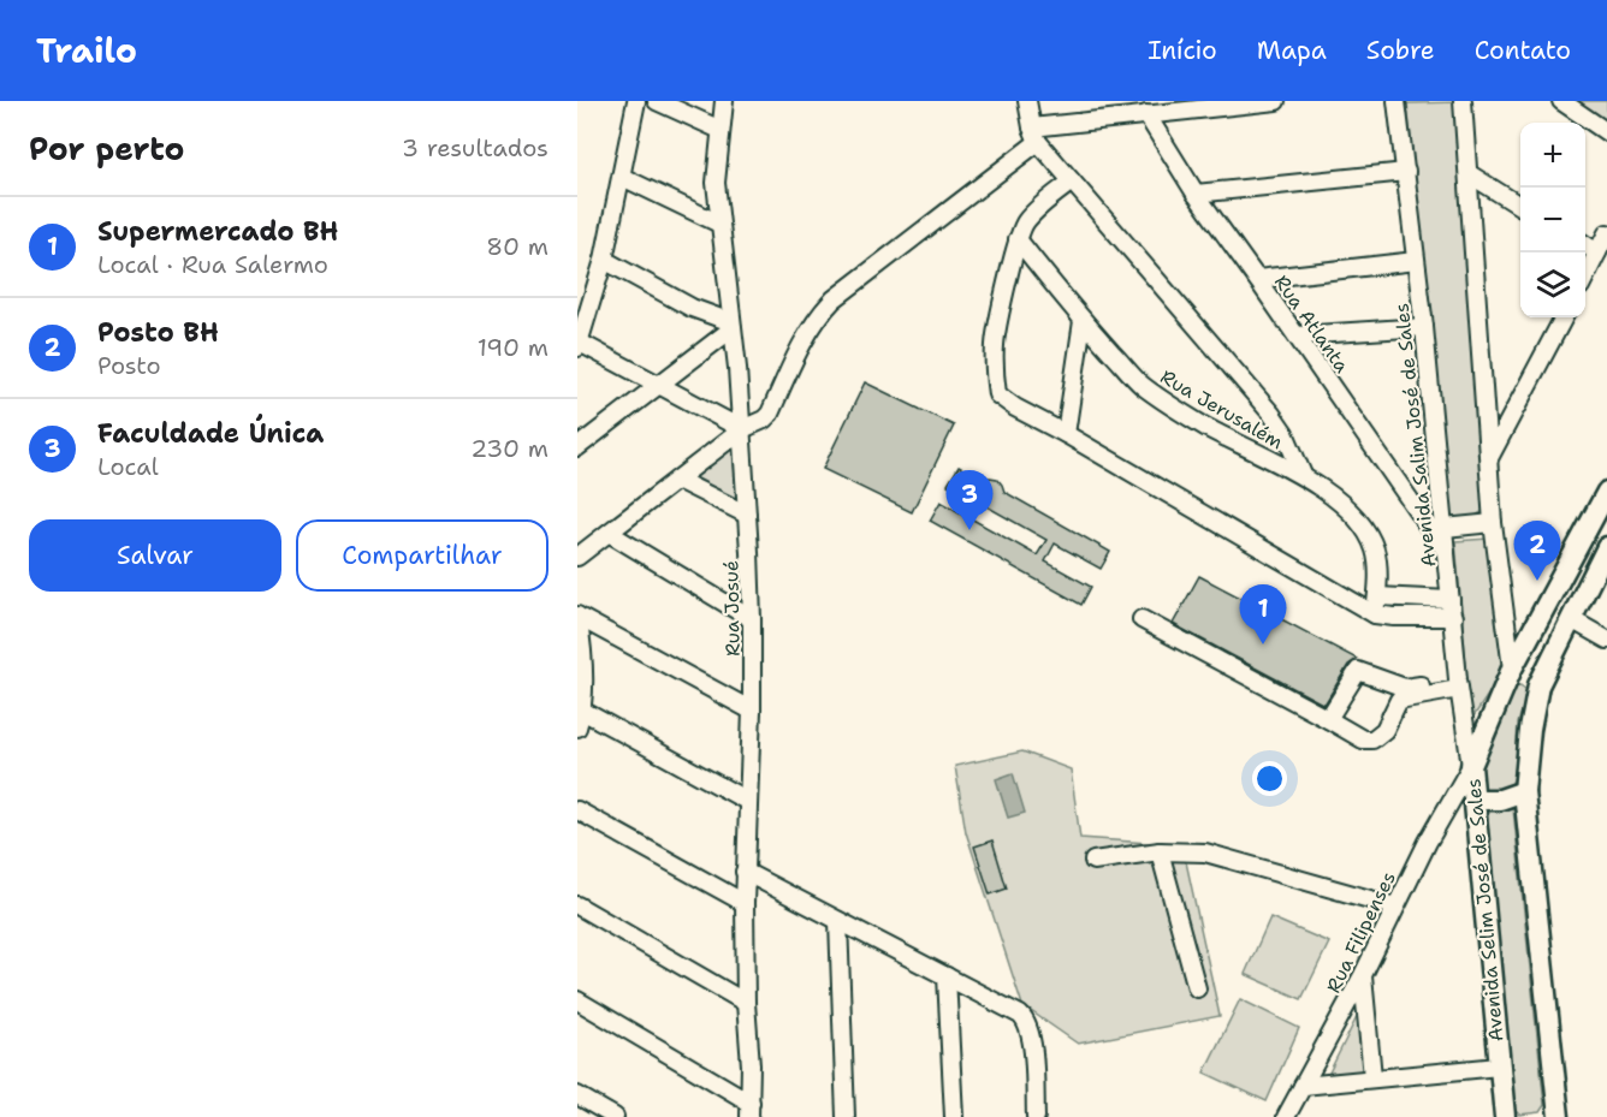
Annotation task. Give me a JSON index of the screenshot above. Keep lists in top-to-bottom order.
{
  "streets": {
    "main road": ["Avenida Selim José de Sales"],
    "street": [
      "Rua Atlanta",
      "Rua Jerusalém",
      "Avenida Salim José de Sales",
      "Rua Josué",
      "Rua Filipenses"
    ]
  },
  "crossings": [
    ["Rua Atlanta", "Avenida Salim José de Sales"],
    ["Avenida Salim José de Sales", "Avenida Selim José de Sales"],
    ["Avenida Salim José de Sales", "Rua Filipenses"],
    ["Avenida Selim José de Sales", "Rua Filipenses"]
  ],
  "page": {
    "header": "Trailo",
    "nav": [
      "Início",
      "Mapa",
      "Sobre",
      "Contato"
    ],
    "heading": ["Por perto", "3 resultados"],
    "map_buttons": ["+", "−"],
    "list": [
      {
        "mark": "1",
        "name": "Supermercado BH",
        "note": "Local · Rua Salermo",
        "value": "80 m"
      },
      {
        "mark": "2",
        "name": "Posto BH",
        "note": "Posto",
        "value": "190 m"
      },
      {
        "mark": "3",
        "name": "Faculdade Única",
        "note": "Local",
        "value": "230 m"
      }
    ],
    "pins": ["3", "2", "1"],
    "buttons": ["Salvar", "Compartilhar"]
  }
}
